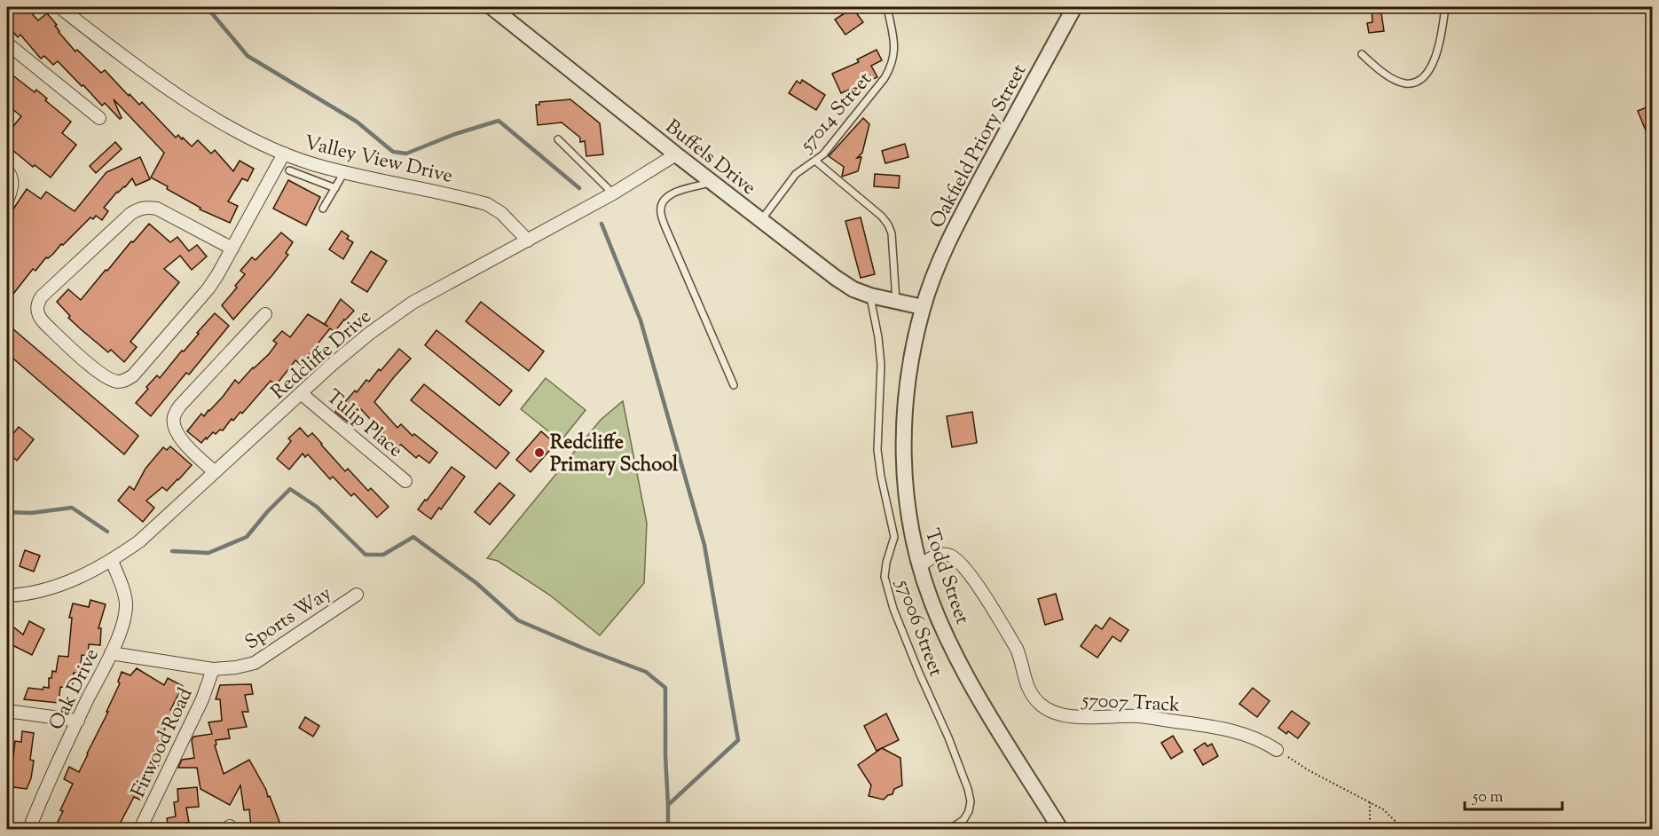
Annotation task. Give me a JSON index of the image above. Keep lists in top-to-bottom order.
{
  "streets": {
    "street": [
      "Oakfield Priory Street",
      "Buffels Drive",
      "Valley View Drive",
      "Redcliffe Drive",
      "Tulip Place",
      "Todd Street",
      "Sports Way",
      "Oak Drive",
      "57007 Track",
      "Firwood Road"
    ],
    "lane": ["57014 Street", "57006 Street"]
  },
  "crossings": [
    ["57014 Street", "Buffels Drive"],
    ["Oakfield Priory Street", "Buffels Drive"],
    ["Oakfield Priory Street", "Todd Street"],
    ["Buffels Drive", "Redcliffe Drive"],
    ["Buffels Drive", "Todd Street"],
    ["Buffels Drive", "57006 Street"],
    ["Valley View Drive", "Redcliffe Drive"],
    ["Redcliffe Drive", "Tulip Place"],
    ["Redcliffe Drive", "Oak Drive"],
    ["Todd Street", "57007 Track"],
    ["Sports Way", "Oak Drive"],
    ["Sports Way", "Firwood Road"]
  ],
  "places": ["Redcliffe Primary School"],
  "scale_bar": "50 m"
}
